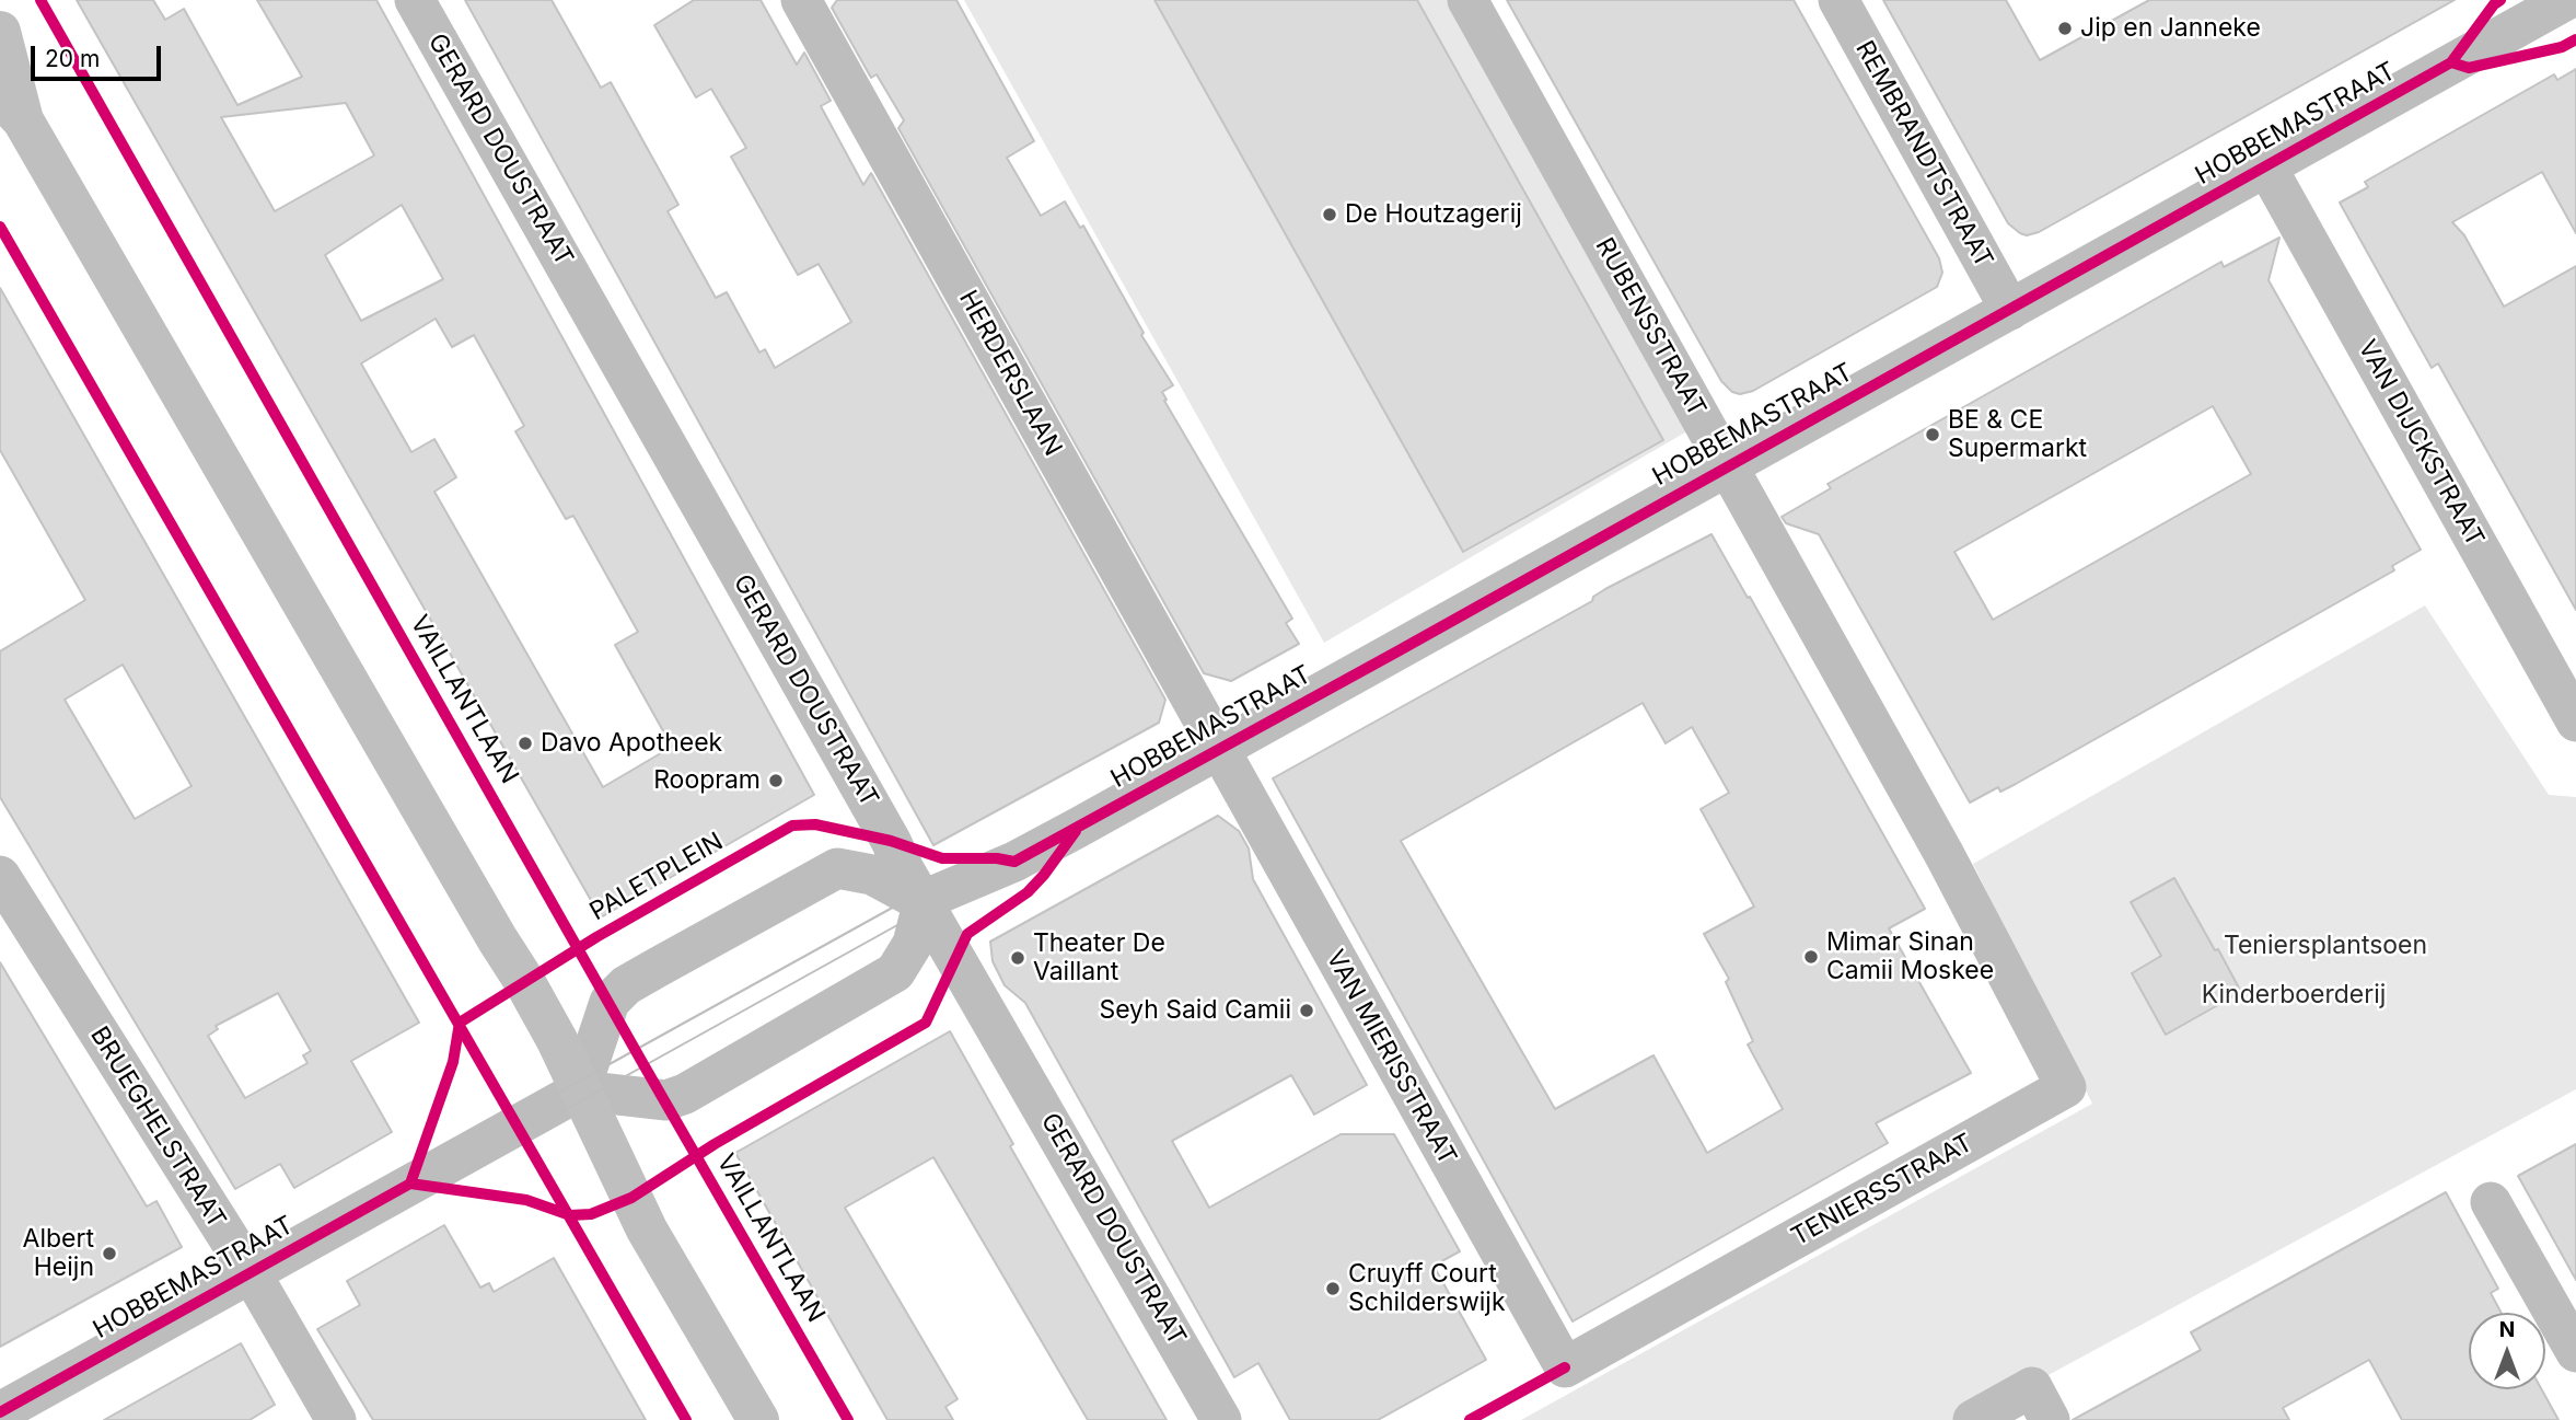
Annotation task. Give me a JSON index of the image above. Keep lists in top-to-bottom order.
{
  "streets": {
    "street": [
      "HOBBEMASTRAAT",
      "GERARD DOUSTRAAT",
      "REMBRANDTSTRAAT",
      "RUBENSSTRAAT",
      "HERDERSLAAN",
      "VAN DIJCKSTRAAT",
      "VAN MIERISSTRAAT",
      "BRUEGHELSTRAAT",
      "TENIERSSTRAAT"
    ],
    "cycle path": ["VAILLANTLAAN", "PALETPLEIN"]
  },
  "crossings": [
    ["HOBBEMASTRAAT", "GERARD DOUSTRAAT"],
    ["HOBBEMASTRAAT", "REMBRANDTSTRAAT"],
    ["HOBBEMASTRAAT", "RUBENSSTRAAT"],
    ["HOBBEMASTRAAT", "HERDERSLAAN"],
    ["HOBBEMASTRAAT", "VAN DIJCKSTRAAT"],
    ["HOBBEMASTRAAT", "VAN MIERISSTRAAT"],
    ["HOBBEMASTRAAT", "BRUEGHELSTRAAT"],
    ["RUBENSSTRAAT", "TENIERSSTRAAT"],
    ["HERDERSLAAN", "VAN MIERISSTRAAT"],
    ["VAN MIERISSTRAAT", "TENIERSSTRAAT"]
  ],
  "parks": ["Teniersplantsoen", "Kinderboerderij"],
  "places": [
    "Jip en Janneke",
    "De Houtzagerij",
    "BE & CE Supermarkt",
    "Davo Apotheek",
    "Roopram",
    "Mimar Sinan Camii Moskee",
    "Theater De Vaillant",
    "Seyh Said Camii",
    "Albert Heijn",
    "Cruyff Court Schilderswijk"
  ],
  "scale_bar": "20 m",
  "north": "top"
}
